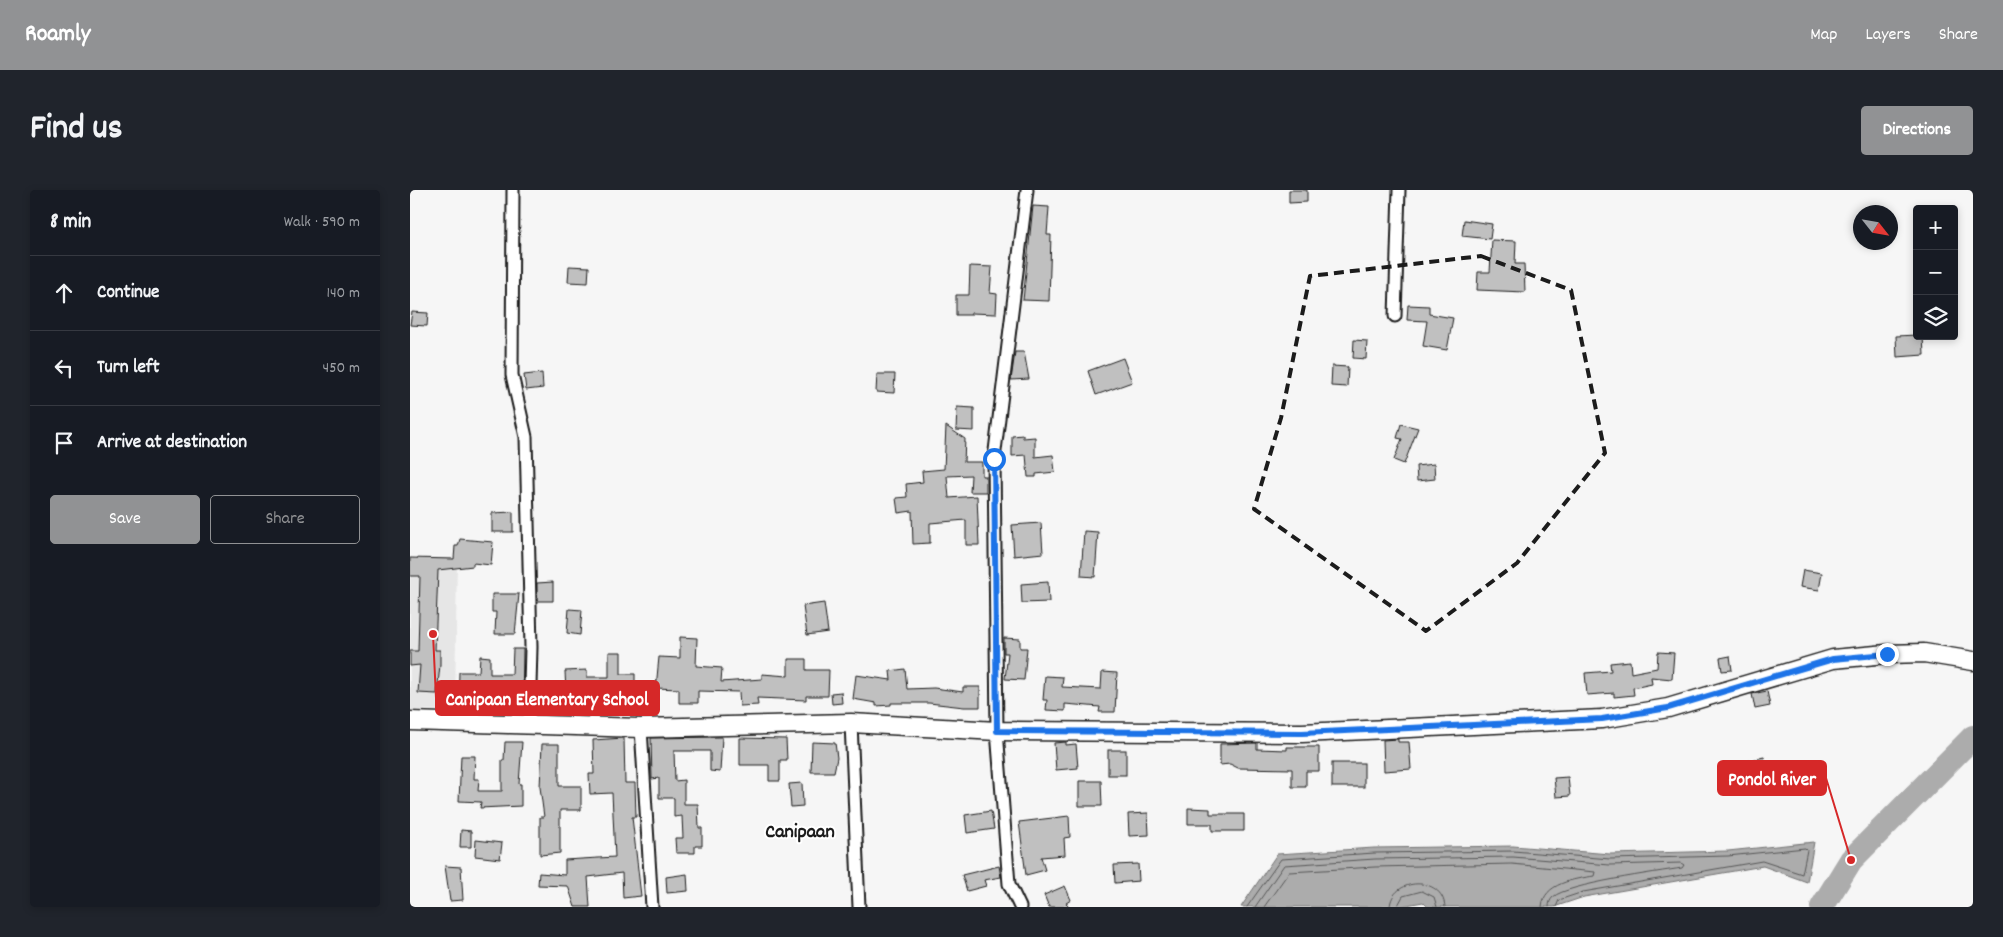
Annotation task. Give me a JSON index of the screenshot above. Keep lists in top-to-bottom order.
{
  "districts": ["Canipaan"],
  "places": ["Canipaan Elementary School", "Pondol River"],
  "north": "bottom right",
  "page": {
    "header": "Roamly",
    "nav": ["Map", "Layers", "Share"],
    "title": "Find us",
    "buttons": [
      "Directions",
      ["Save", "Share"]
    ],
    "heading": ["8 min", "Walk · 590 m"],
    "map_buttons": ["+", "−"],
    "list": [
      ["Continue", "140 m"],
      ["Turn left", "450 m"],
      "Arrive at destination"
    ]
  }
}
